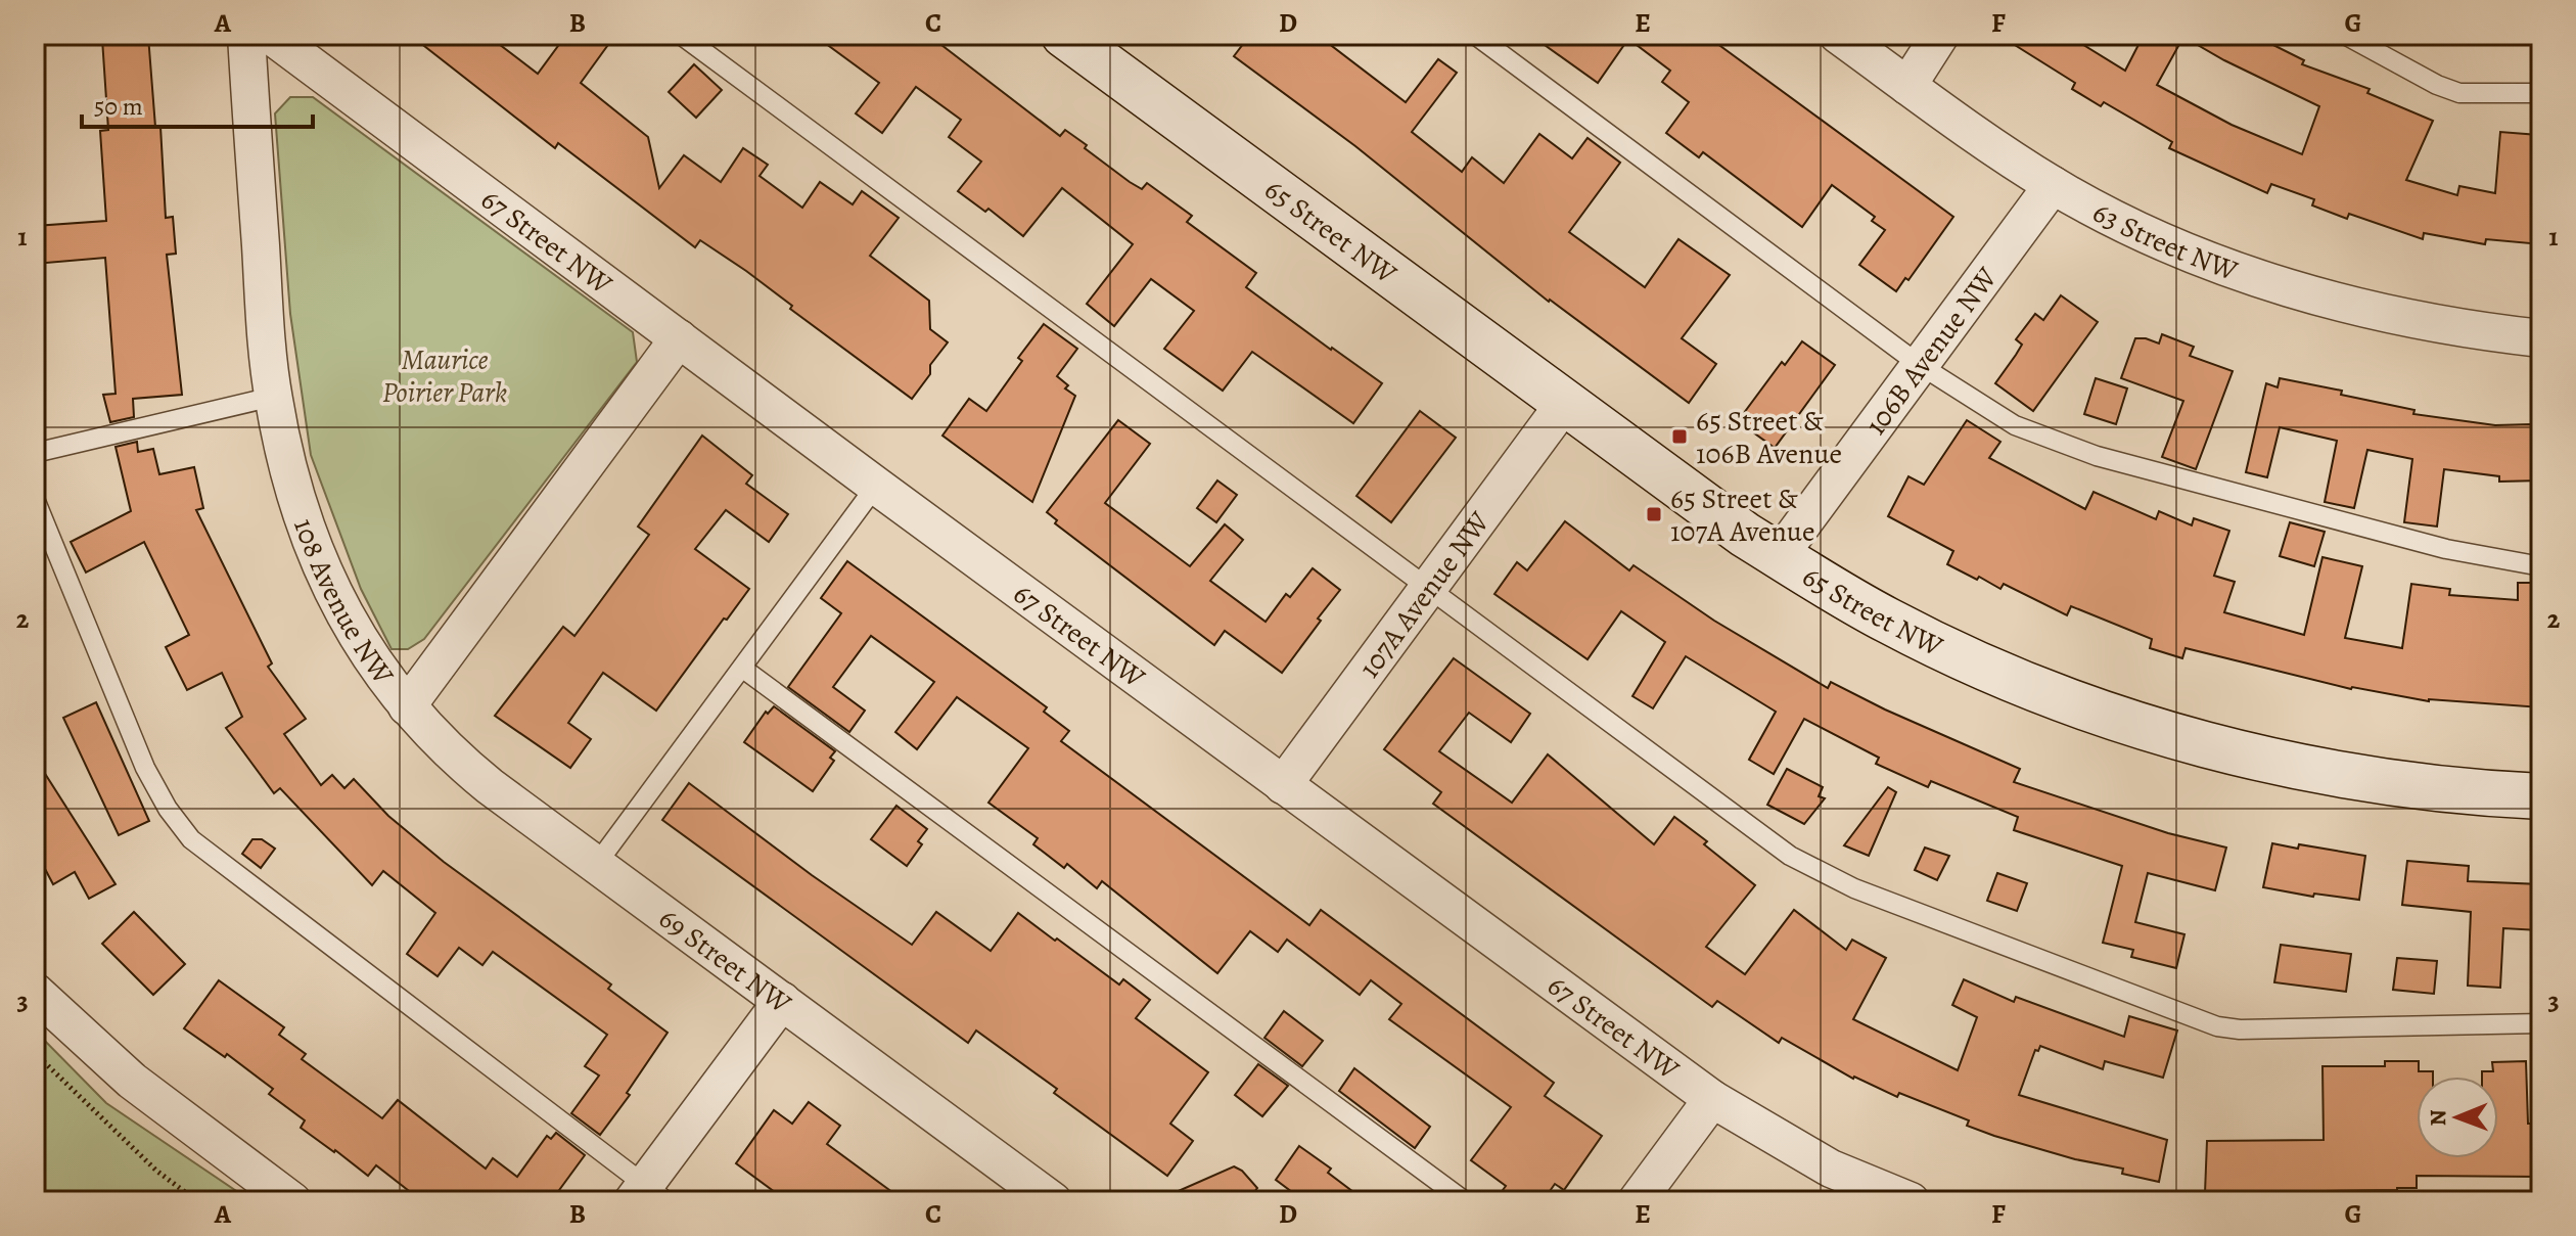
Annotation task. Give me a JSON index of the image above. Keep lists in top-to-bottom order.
{
  "streets": {
    "street": [
      "65 Street NW",
      "63 Street NW",
      "67 Street NW",
      "106B Avenue NW",
      "107A Avenue NW",
      "108 Avenue NW",
      "69 Street NW"
    ]
  },
  "crossings": [
    ["65 Street NW", "106B Avenue NW"],
    ["65 Street NW", "107A Avenue NW"],
    ["63 Street NW", "106B Avenue NW"],
    ["67 Street NW", "107A Avenue NW"],
    ["67 Street NW", "108 Avenue NW"],
    ["108 Avenue NW", "69 Street NW"]
  ],
  "parks": ["Maurice Poirier Park"],
  "places": {
    "transit": ["65 Street & 106B Avenue", "65 Street & 107A Avenue"]
  },
  "scale_bar": "50 m",
  "north": "left",
  "grid": {
    "columns": [
      "A",
      "B",
      "C",
      "D",
      "E",
      "F",
      "G"
    ],
    "rows": ["1", "2", "3"]
  }
}
